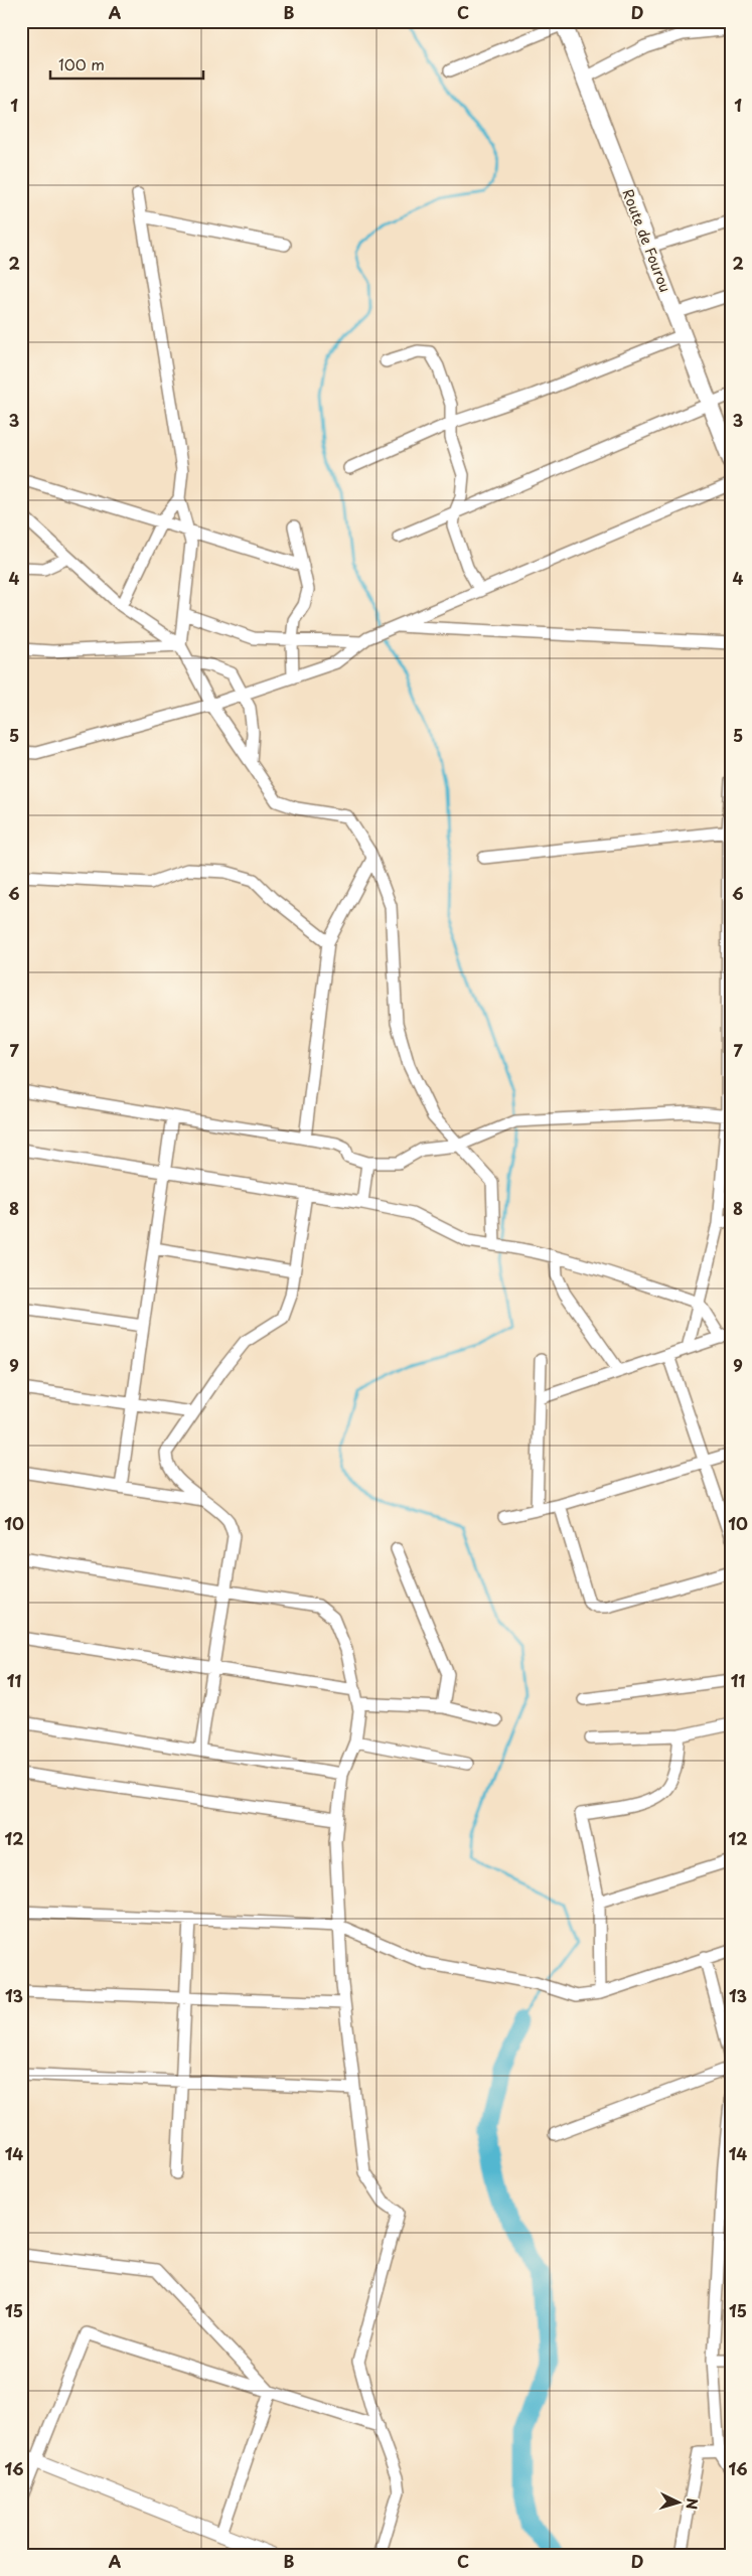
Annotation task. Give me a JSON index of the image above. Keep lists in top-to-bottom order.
{
  "streets": {
    "main road": ["Route de Fourou"]
  },
  "scale_bar": "100 m",
  "north": "right",
  "grid": {
    "columns": [
      "A",
      "B",
      "C",
      "D"
    ],
    "rows": [
      "1",
      "2",
      "3",
      "4",
      "5",
      "6",
      "7",
      "8",
      "9",
      "10",
      "11",
      "12",
      "13",
      "14",
      "15",
      "16"
    ]
  }
}
